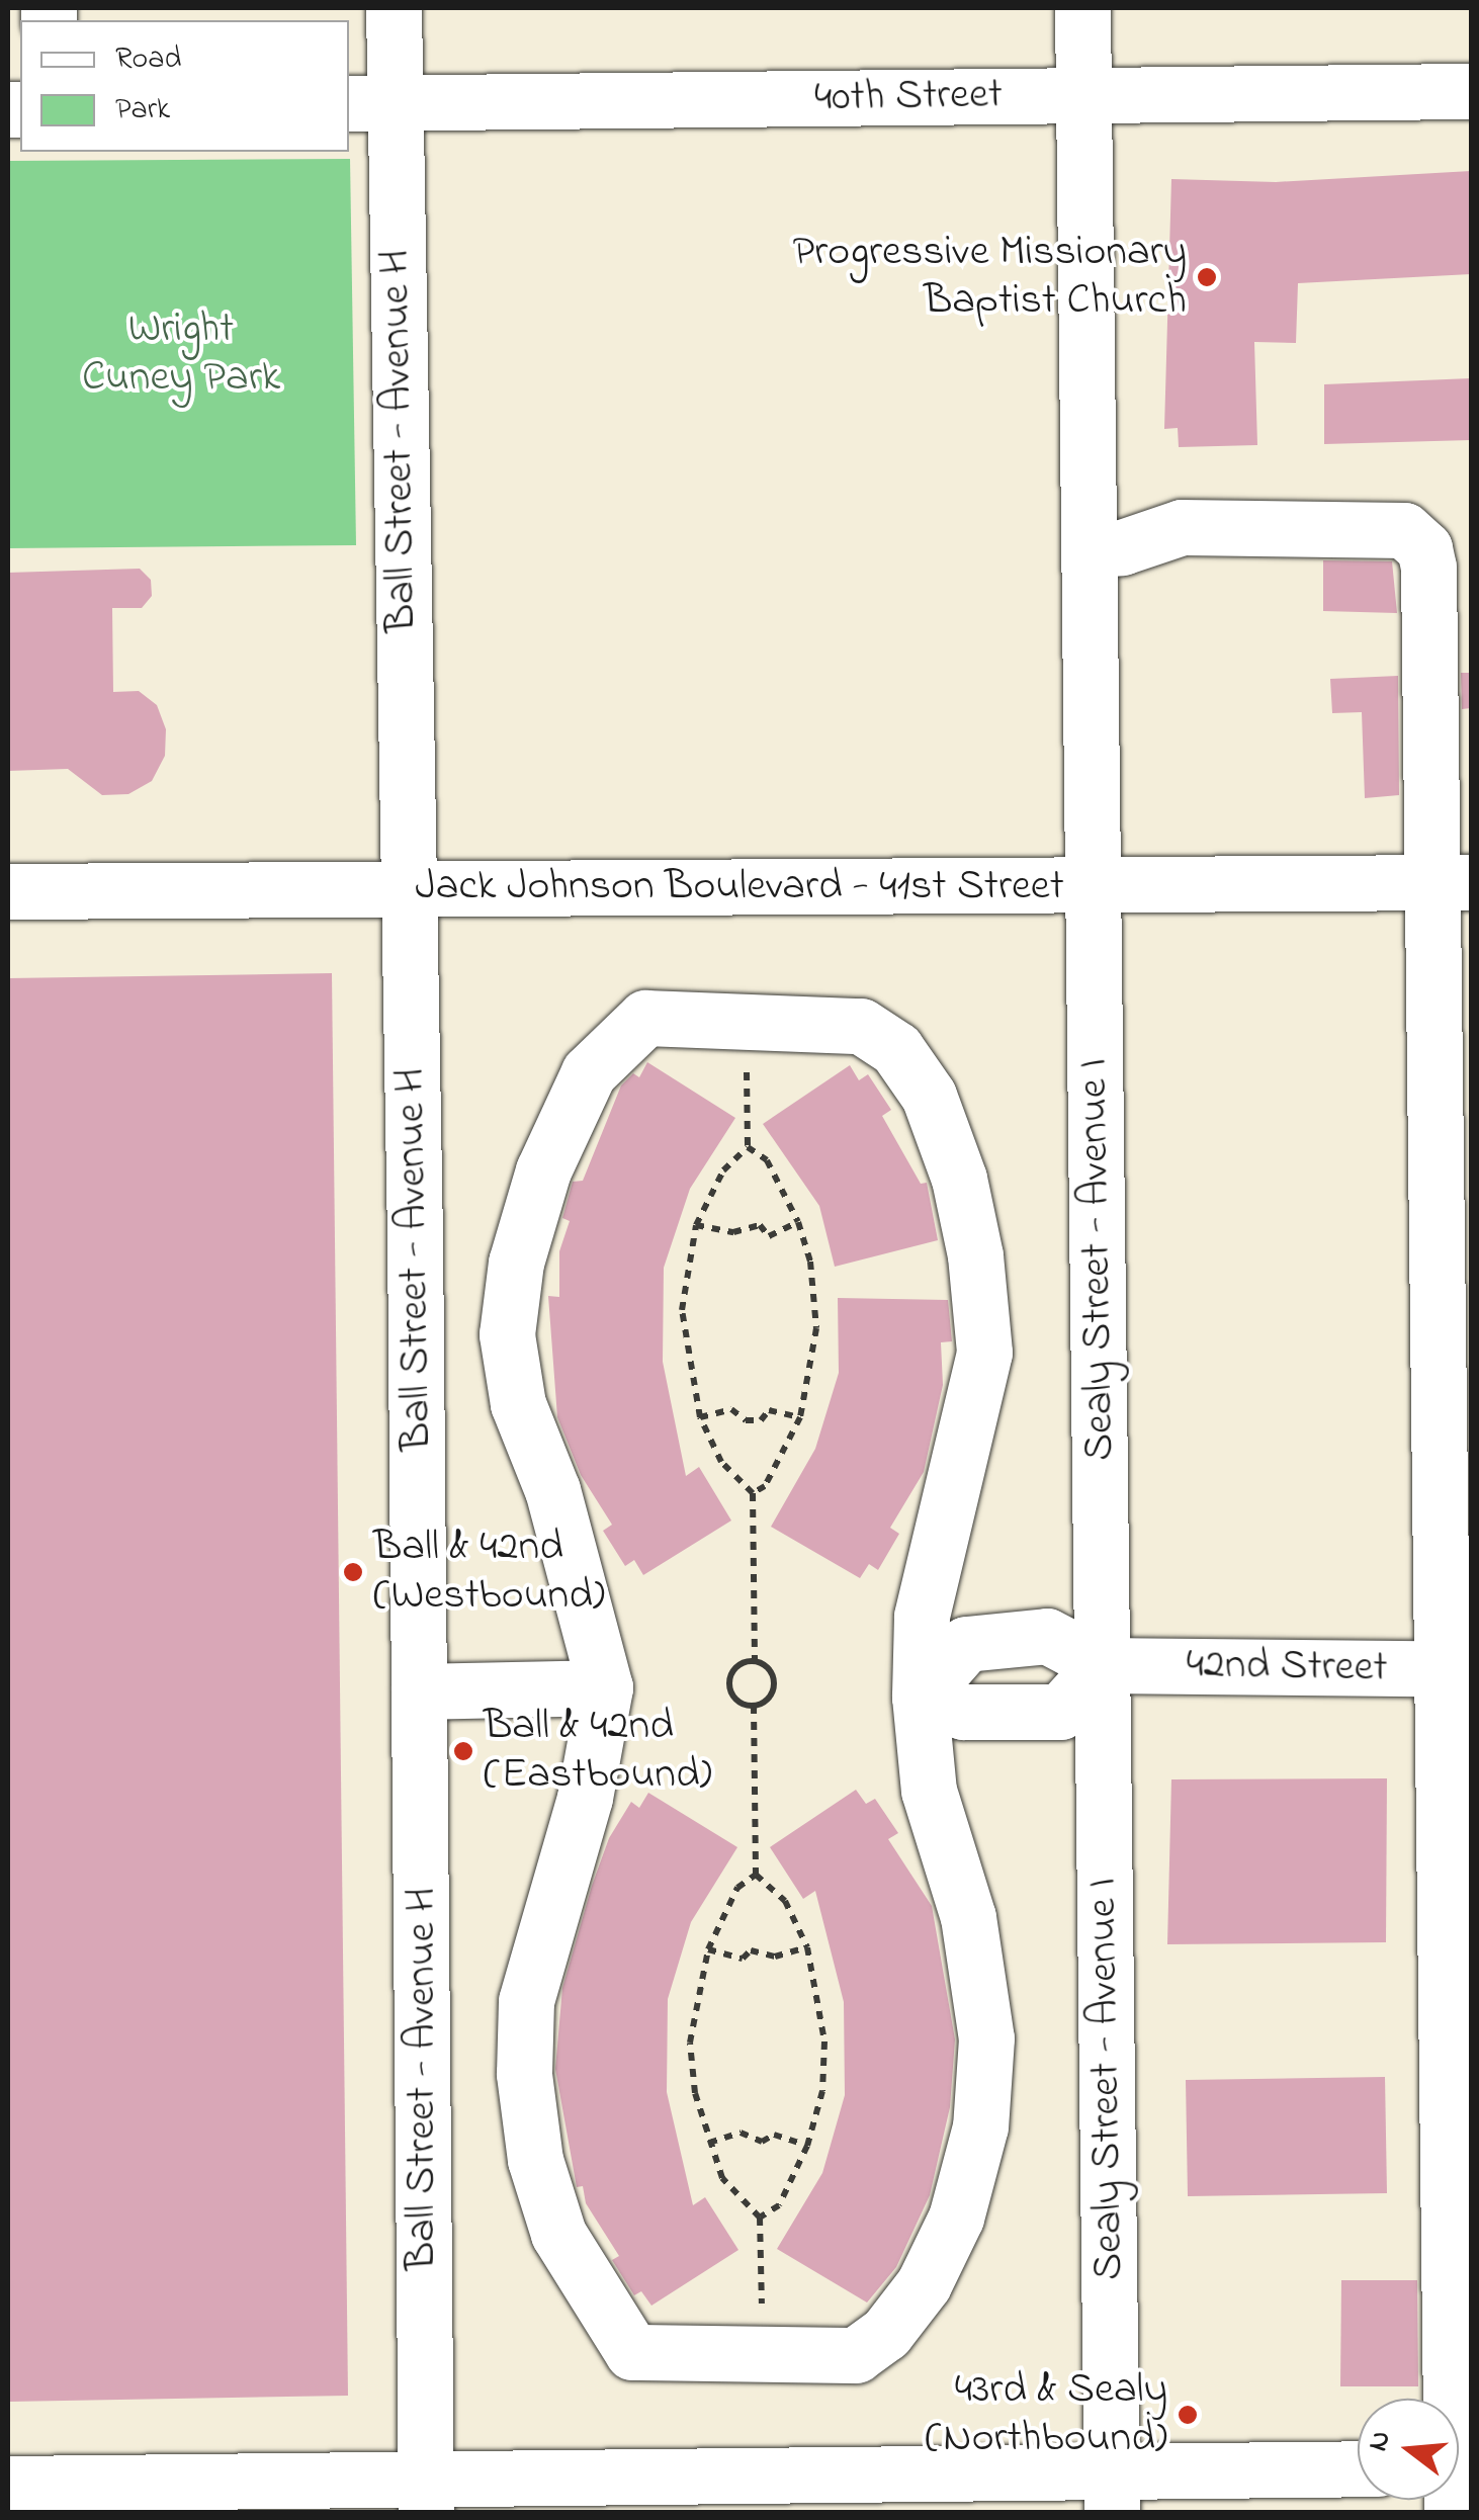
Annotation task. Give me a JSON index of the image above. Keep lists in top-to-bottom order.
{
  "streets": {
    "street": [
      "40th Street",
      "Ball Street - Avenue H",
      "Jack Johnson Boulevard - 41st Street",
      "Sealy Street - Avenue I",
      "42nd Street"
    ]
  },
  "crossings": [
    ["40th Street", "Ball Street - Avenue H"],
    ["40th Street", "Sealy Street - Avenue I"],
    ["Ball Street - Avenue H", "Jack Johnson Boulevard - 41st Street"],
    ["Jack Johnson Boulevard - 41st Street", "Sealy Street - Avenue I"],
    ["Sealy Street - Avenue I", "42nd Street"]
  ],
  "parks": ["Wright Cuney Park"],
  "places": [
    "Progressive Missionary Baptist Church",
    "Ball & 42nd (Westbound)",
    "Ball & 42nd (Eastbound)",
    "43rd & Sealy (Northbound)"
  ],
  "legend": ["Road", "Park"],
  "north": "left"
}
